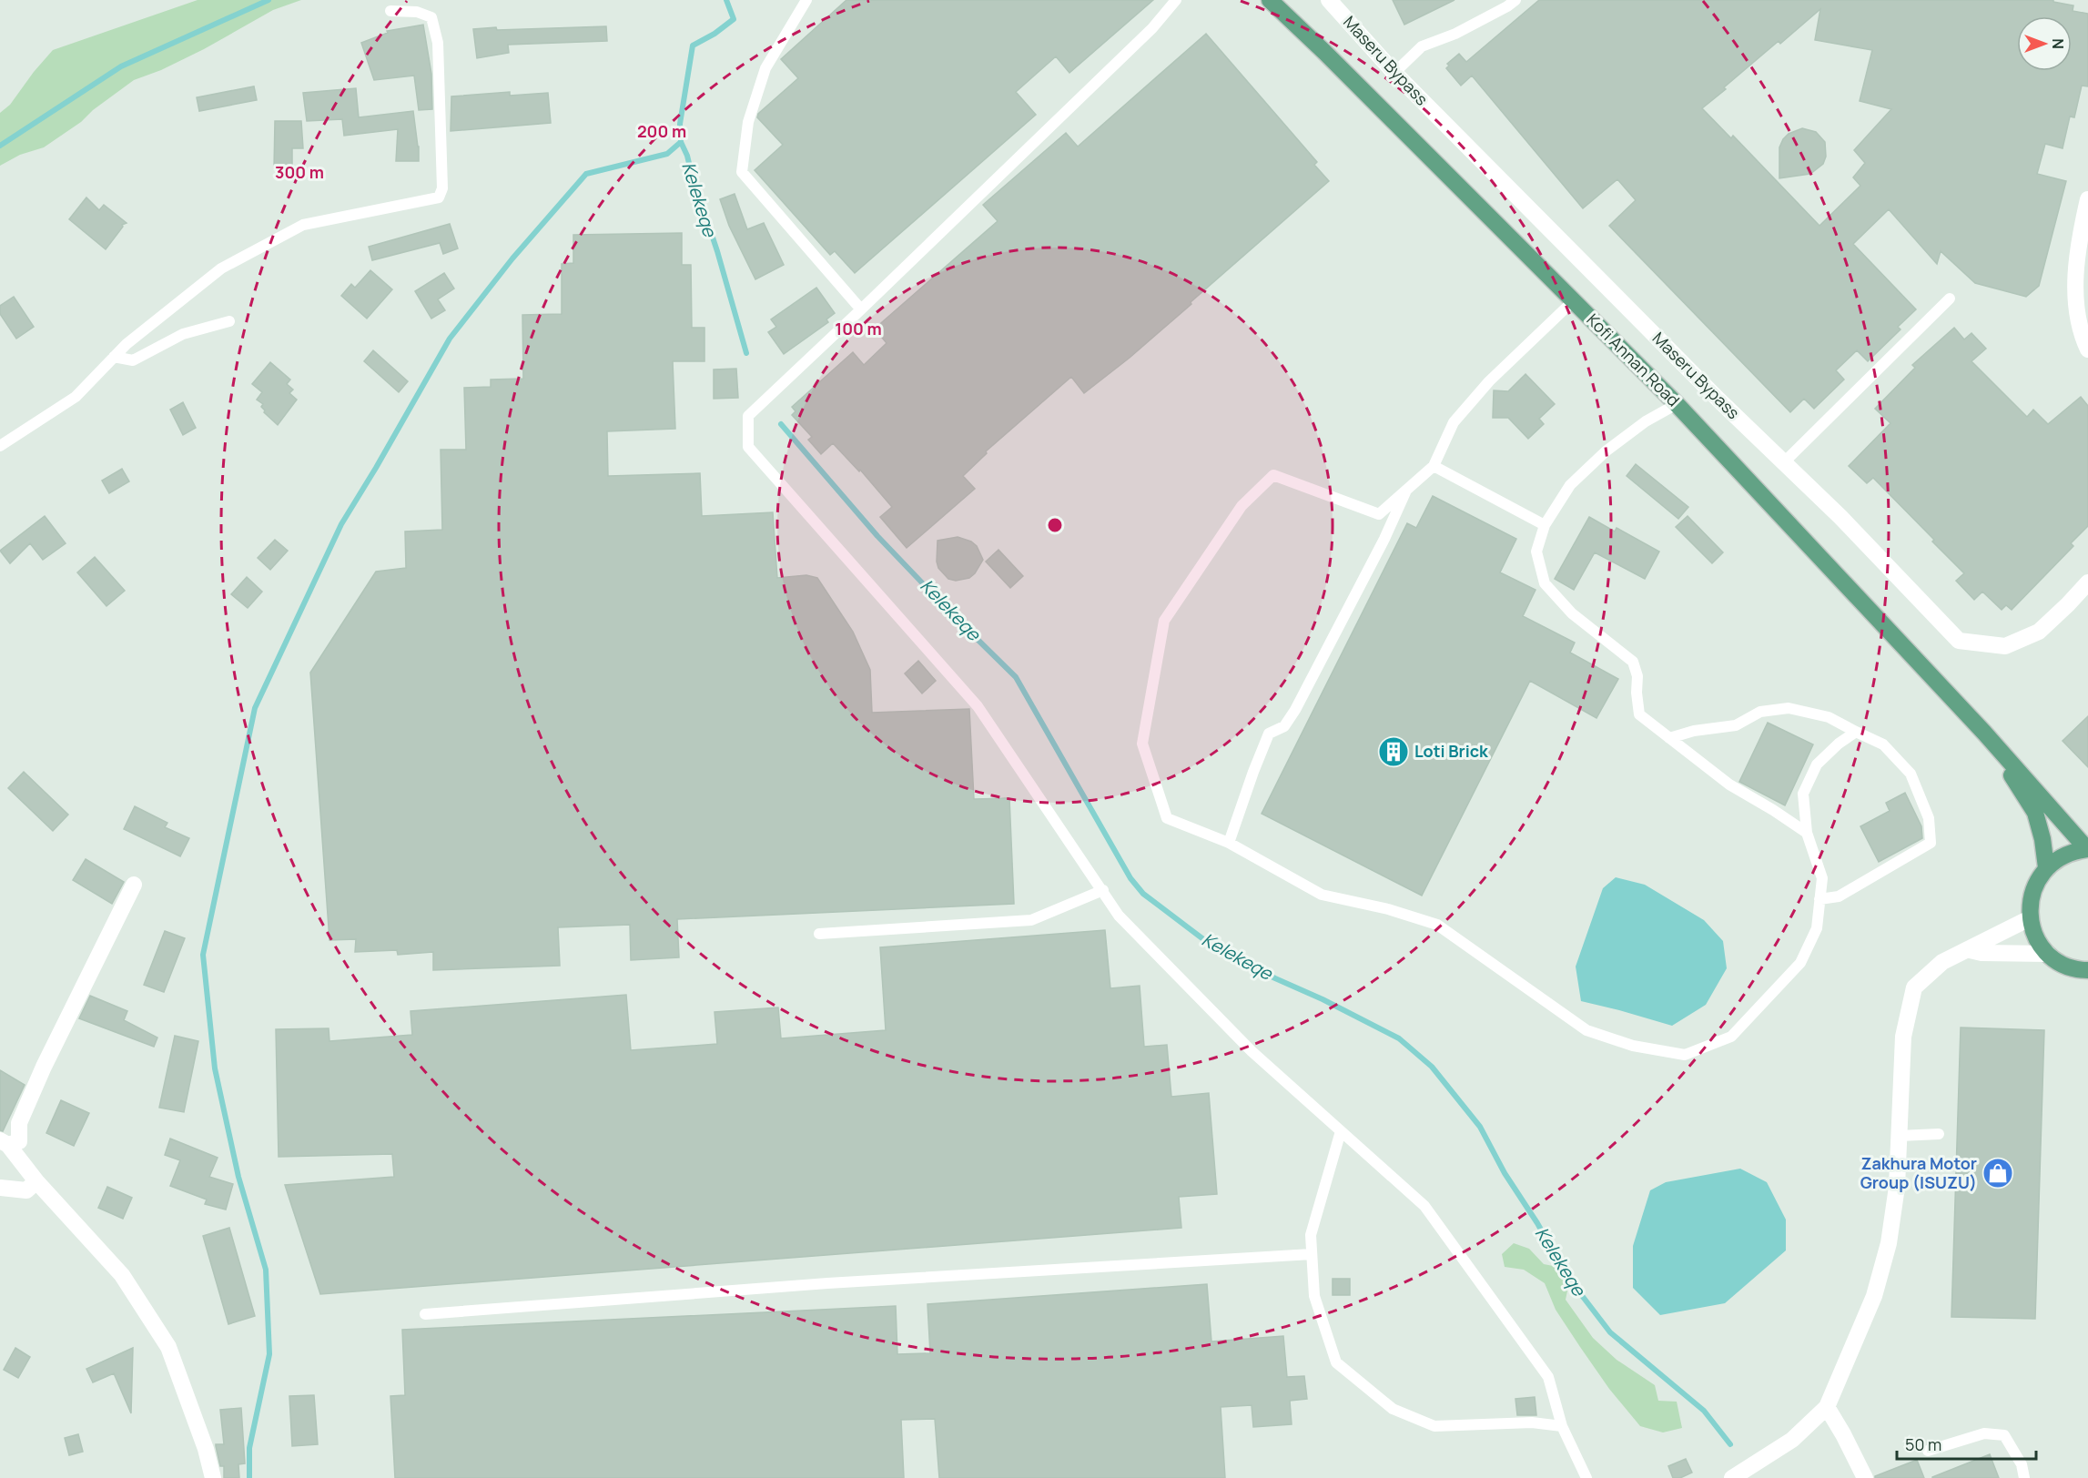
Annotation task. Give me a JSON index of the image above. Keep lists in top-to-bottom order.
{
  "streets": {
    "main road": ["Kofi Annan Road"],
    "street": ["Maseru Bypass"]
  },
  "water": ["Kelekeqe"],
  "places": {
    "building": ["Loti Brick"],
    "shop": ["Zakhura Motor Group (ISUZU)"]
  },
  "scale_bar": "50 m",
  "north": "right",
  "rings": ["200 m", "300 m", "100 m"]
}
